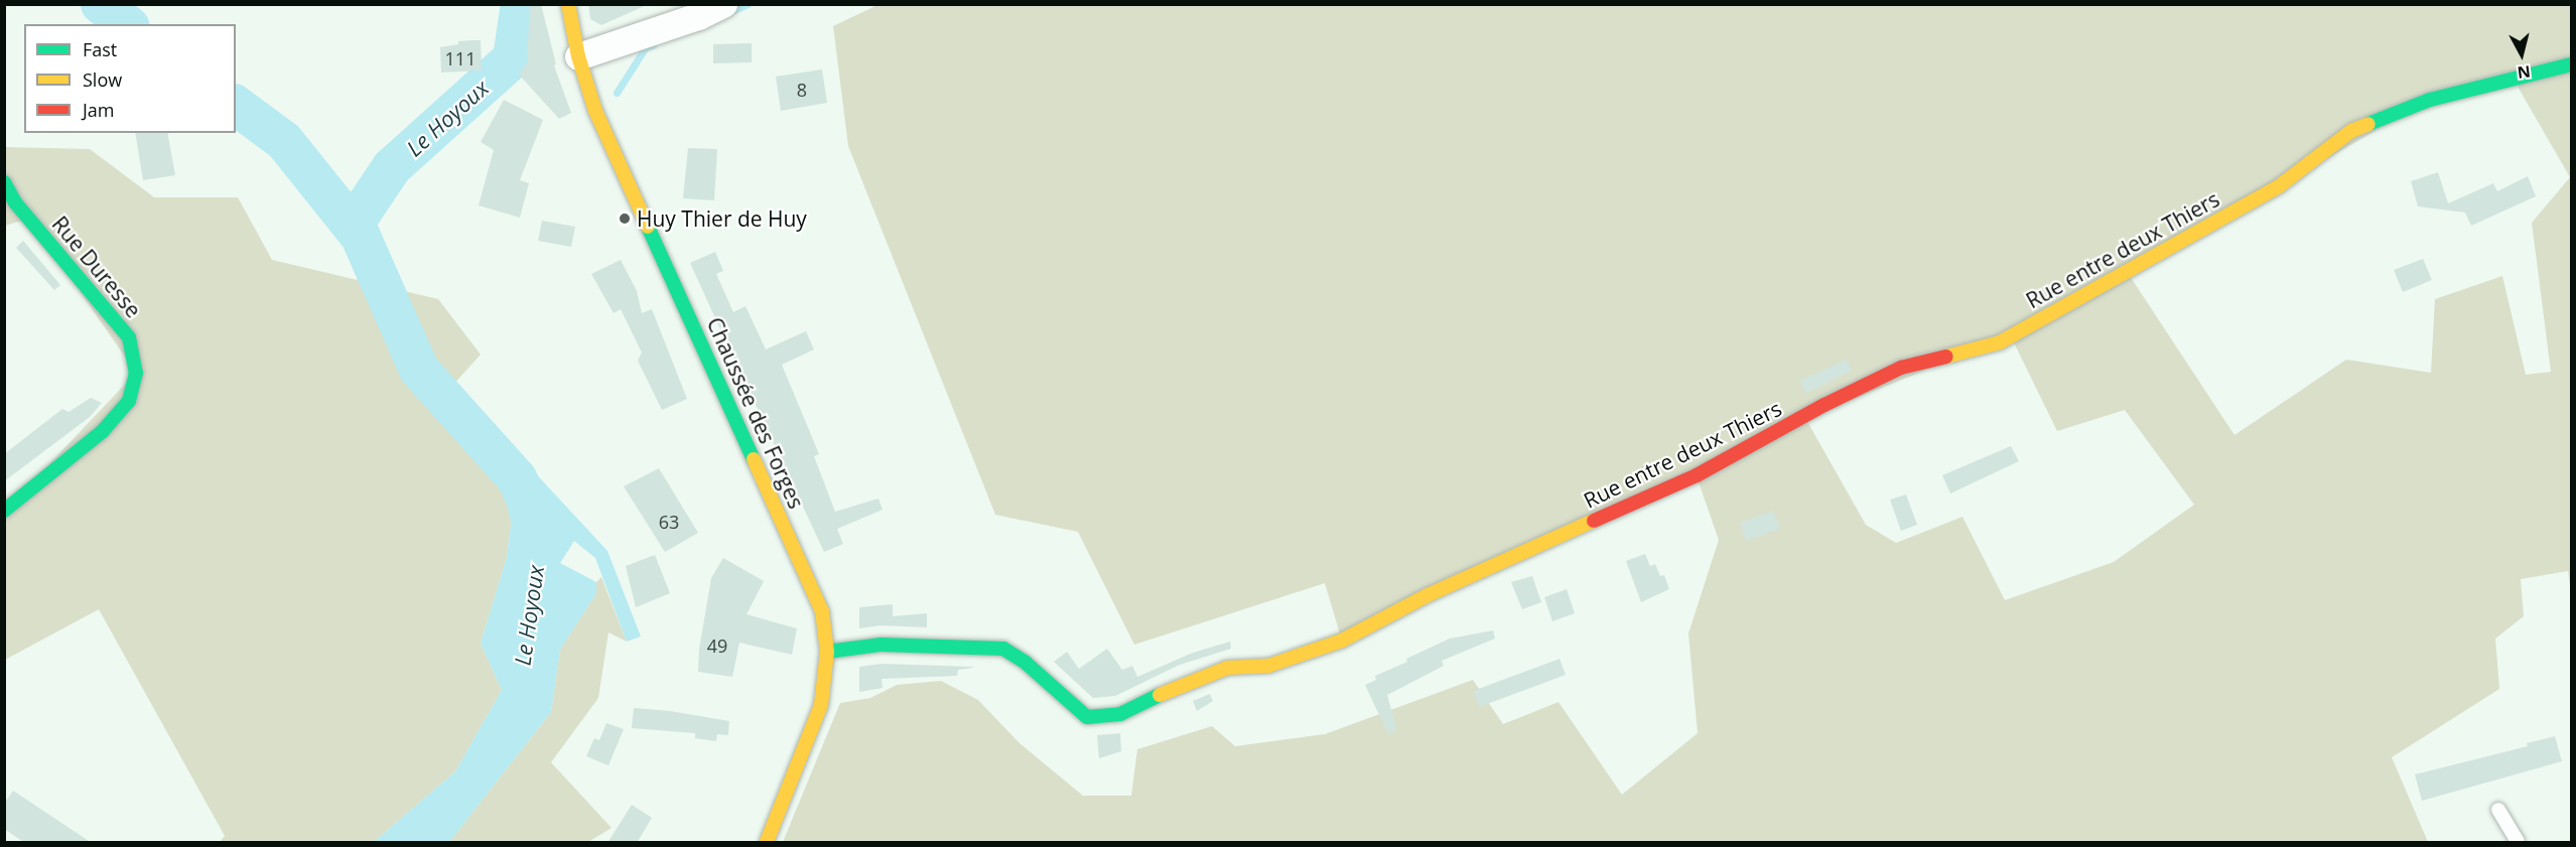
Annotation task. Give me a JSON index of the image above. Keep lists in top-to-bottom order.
{
  "streets": {
    "street": ["Rue entre deux Thiers", "Rue Duresse", "Chaussée des Forges"]
  },
  "crossings": [
    ["Rue entre deux Thiers", "Chaussée des Forges"]
  ],
  "water": ["Le Hoyoux"],
  "places": ["Huy Thier de Huy"],
  "house_numbers": [
    "111",
    "8",
    "63",
    "49"
  ],
  "legend": ["Fast", "Slow", "Jam"],
  "north": "bottom"
}
